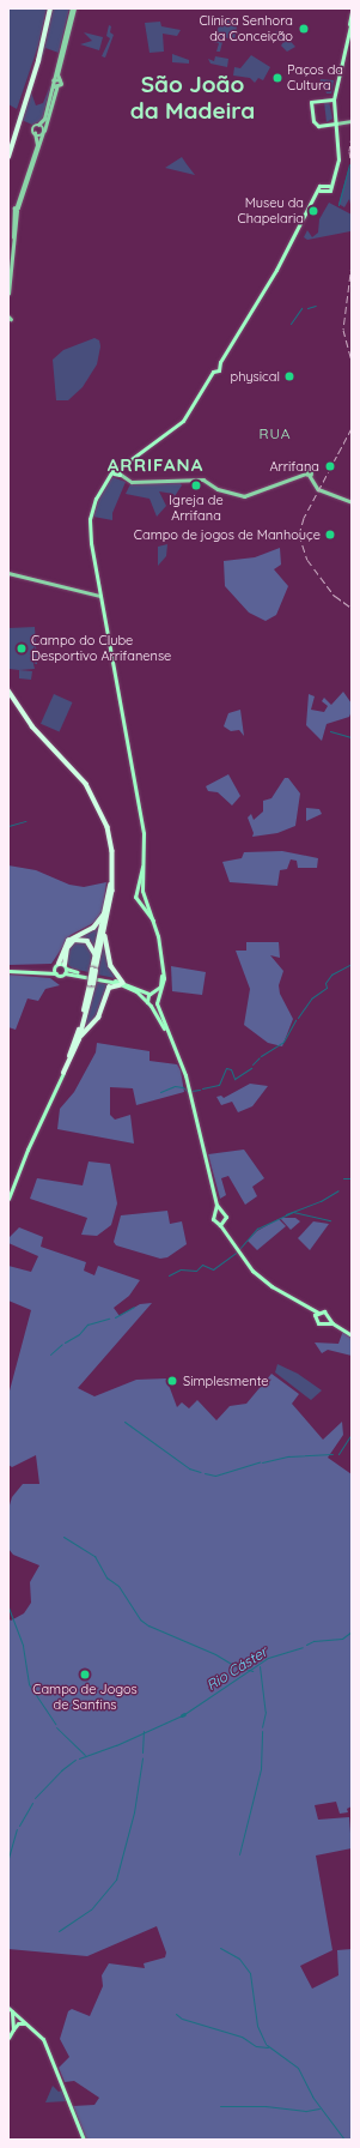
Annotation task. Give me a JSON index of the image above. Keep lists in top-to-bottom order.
{
  "districts": ["São João da Madeira", "RUA", "ARRIFANA"],
  "water": ["Rio Cáster"],
  "places": [
    "Clínica Senhora da Conceição",
    "Paços da Cultura",
    "Museu da Chapelaria",
    "physical",
    "Arrifana",
    "Igreja de Arrifana",
    "Campo de jogos de Manhouçe",
    "Campo do Clube Desportivo Arrifanense",
    "Simplesmente",
    "Campo de Jogos de Sanfins"
  ]
}
